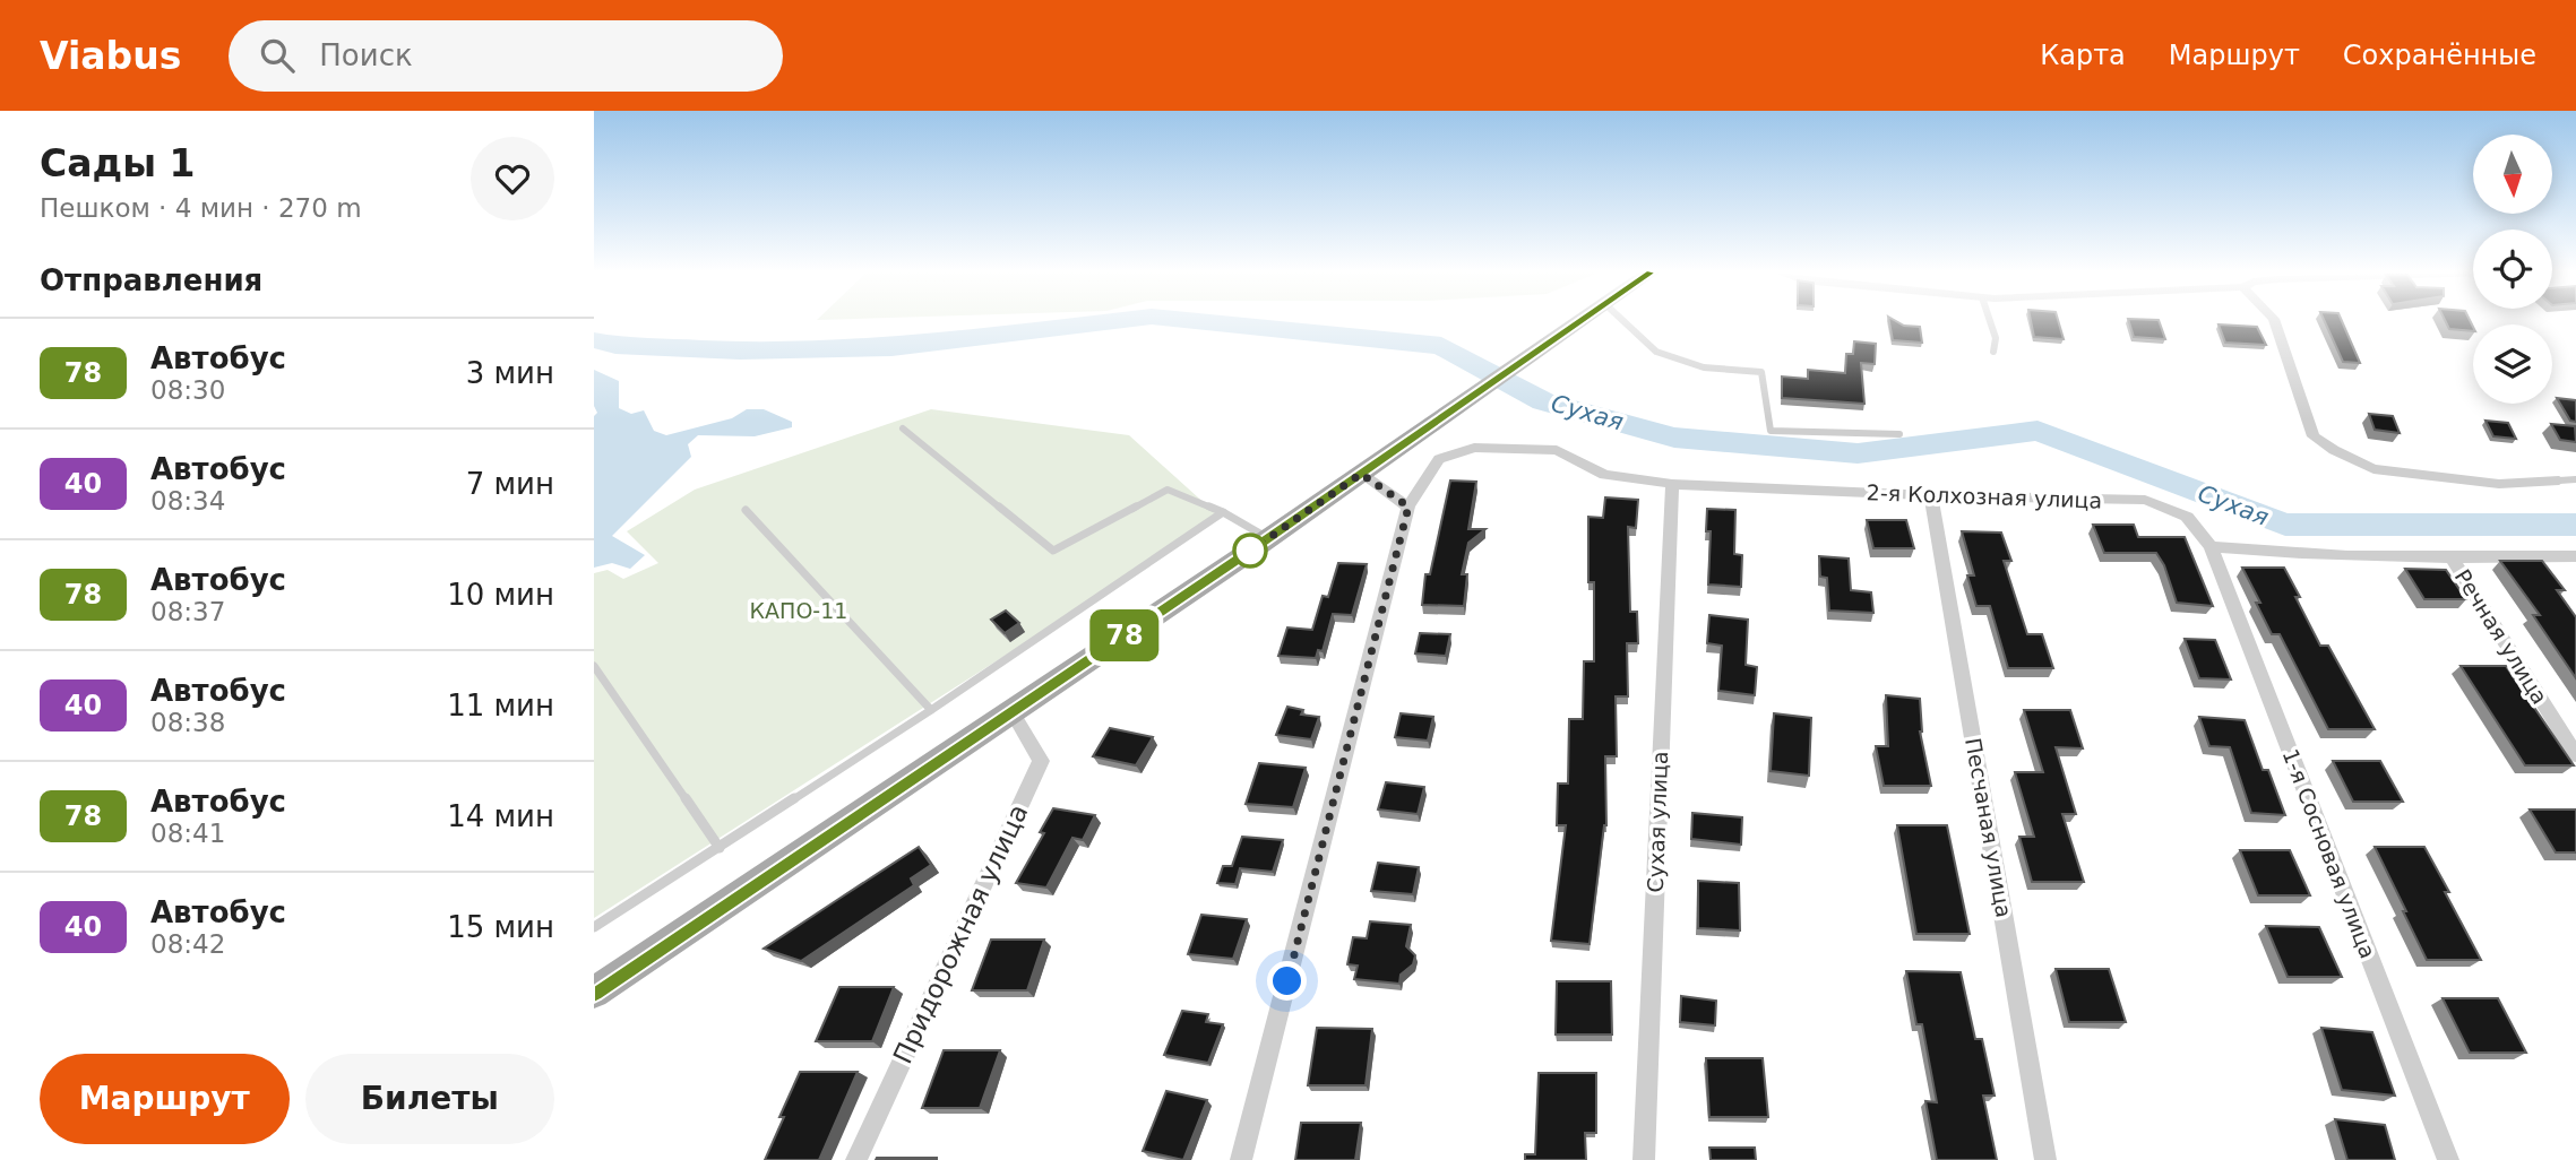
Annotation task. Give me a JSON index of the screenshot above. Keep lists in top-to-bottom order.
{
  "streets": {
    "street": [
      "2-я Колхозная улица",
      "Речная улица",
      "Сухая улица",
      "Песчаная улица",
      "1-я Сосновая улица",
      "Придорожная улица"
    ]
  },
  "crossings": [
    ["2-я Колхозная улица", "Сухая улица"],
    ["2-я Колхозная улица", "Песчаная улица"],
    ["2-я Колхозная улица", "1-я Сосновая улица"]
  ],
  "water": ["Сухая"],
  "parks": ["КАПО-11"],
  "lines": ["bus line 78"],
  "north": "bottom",
  "page": {
    "header": "Viabus",
    "search": "Поиск",
    "nav": ["Карта", "Маршрут", "Сохранённые"],
    "heading": [
      ["Сады 1", "Пешком · 4 мин · 270 m"],
      "Отправления"
    ],
    "on_map": "78",
    "list": [
      {
        "mark": "78",
        "name": "Автобус",
        "note": "08:30",
        "value": "3 мин"
      },
      {
        "mark": "40",
        "name": "Автобус",
        "note": "08:34",
        "value": "7 мин"
      },
      {
        "mark": "78",
        "name": "Автобус",
        "note": "08:37",
        "value": "10 мин"
      },
      {
        "mark": "40",
        "name": "Автобус",
        "note": "08:38",
        "value": "11 мин"
      },
      {
        "mark": "78",
        "name": "Автобус",
        "note": "08:41",
        "value": "14 мин"
      },
      {
        "mark": "40",
        "name": "Автобус",
        "note": "08:42",
        "value": "15 мин"
      }
    ],
    "buttons": ["Маршрут", "Билеты"]
  }
}
